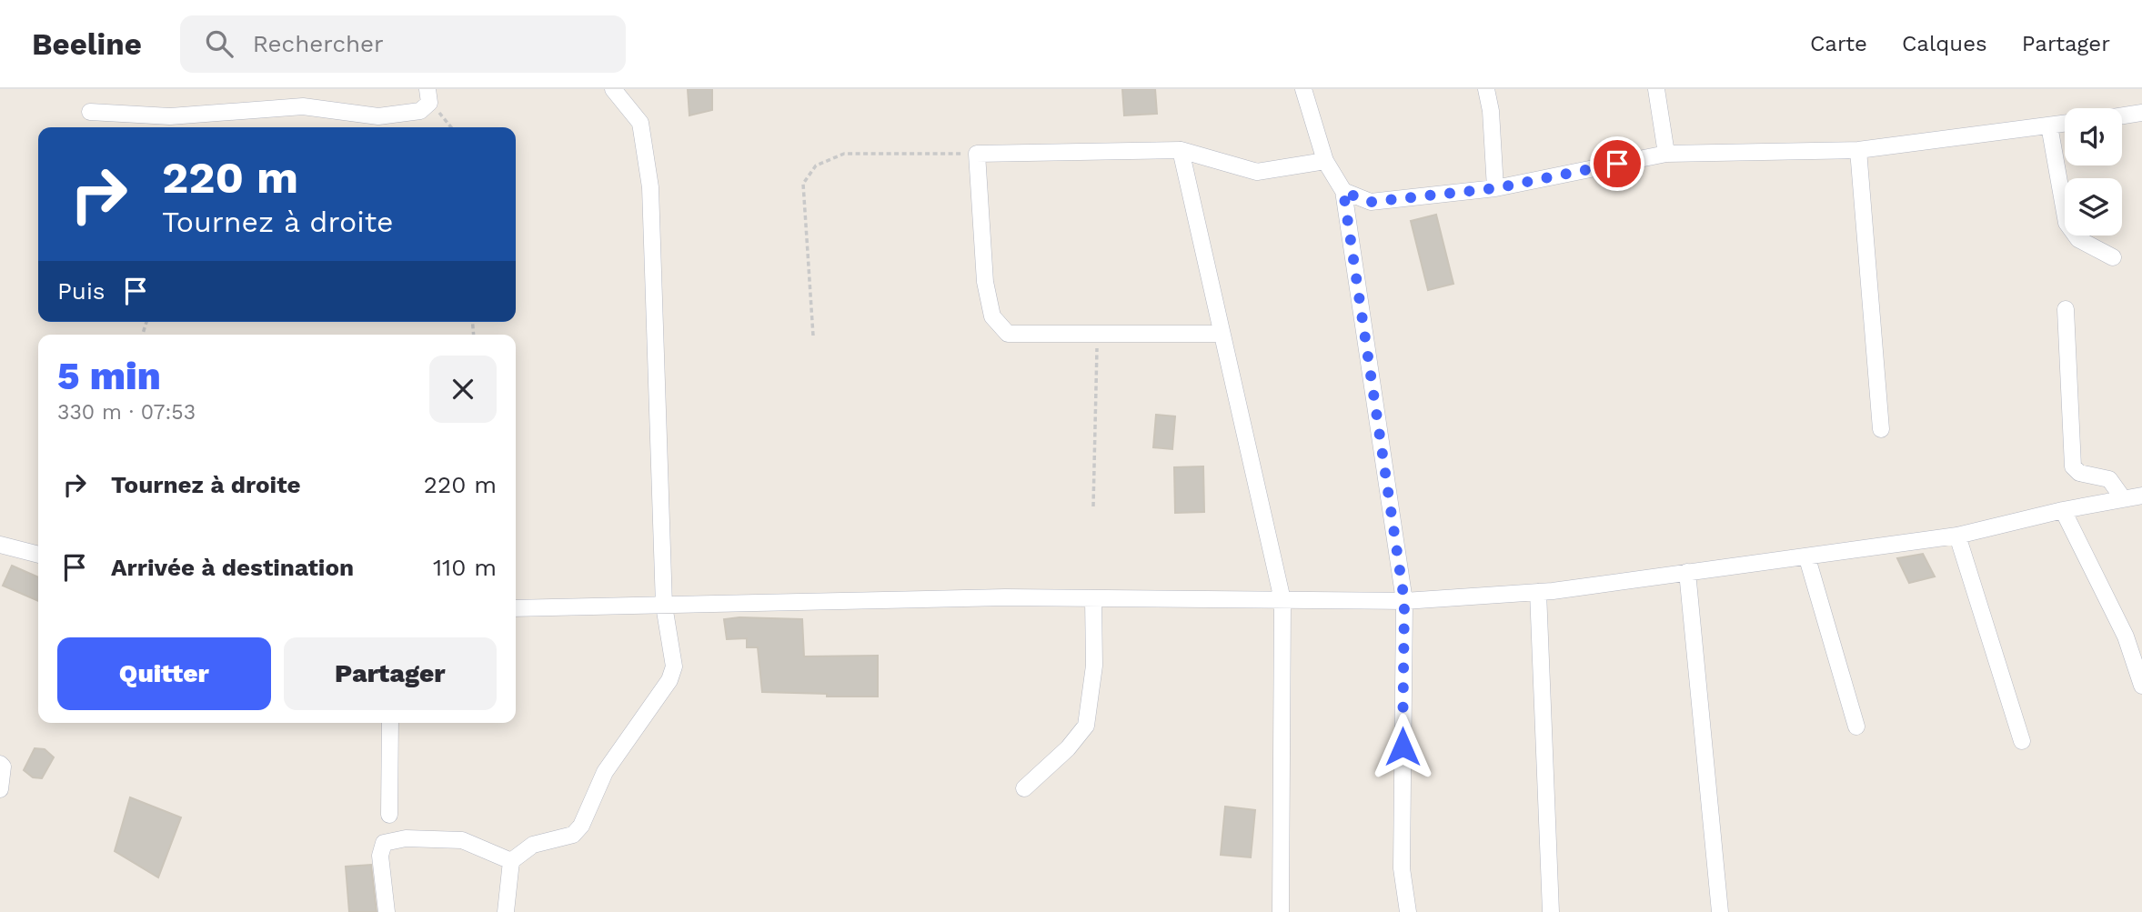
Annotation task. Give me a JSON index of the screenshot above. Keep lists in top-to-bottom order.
{
  "page": {
    "header": "Beeline",
    "search": "Rechercher",
    "nav": ["Carte", "Calques", "Partager"],
    "turn": ["220 m", "Tournez à droite"],
    "then": "Puis",
    "heading": ["5 min", "330 m · 07:53"],
    "list": [
      {
        "name": "Tournez à droite",
        "value": "220 m"
      },
      {
        "name": "Arrivée à destination",
        "value": "110 m"
      }
    ],
    "buttons": ["Quitter", "Partager"]
  }
}
